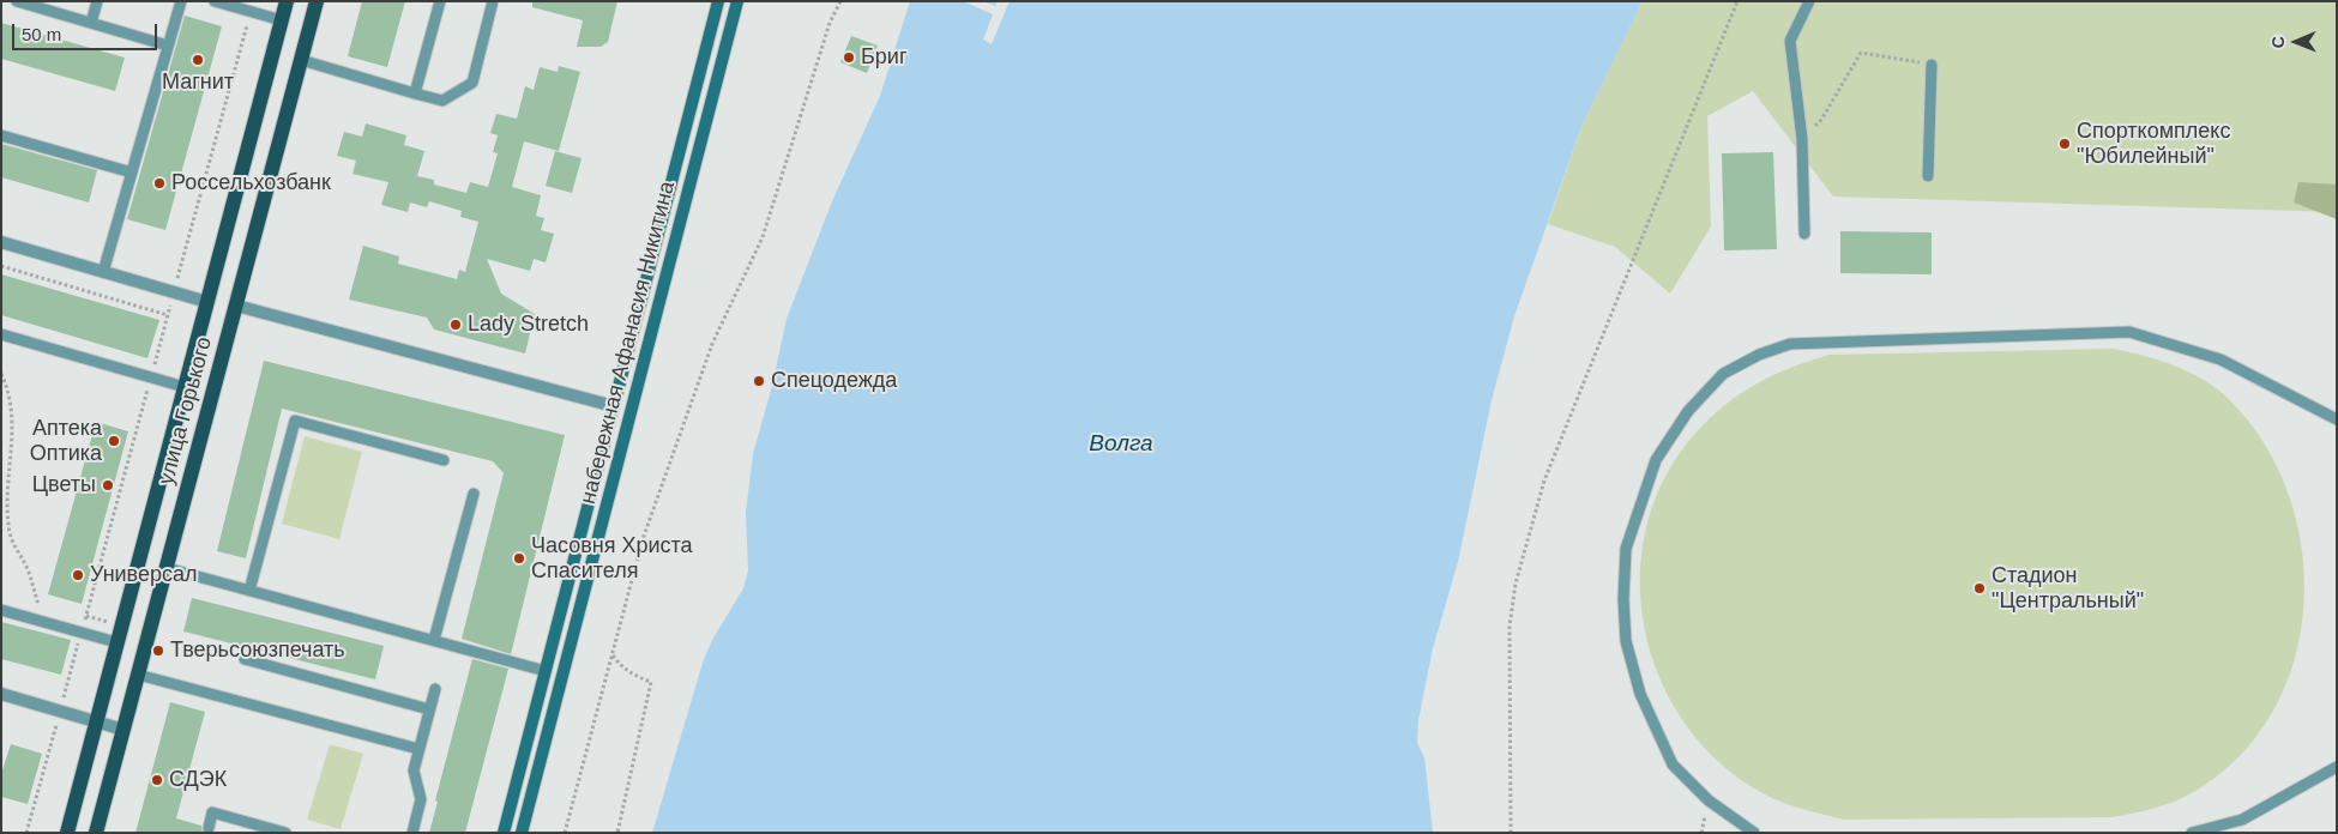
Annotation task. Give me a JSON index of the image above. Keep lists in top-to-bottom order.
{
  "streets": {
    "main road": ["набережная Афанасия Никитина", "улица Горького"]
  },
  "water": ["Волга"],
  "places": [
    "Бриг",
    "Магнит",
    "Спорткомплекс \"Юбилейный\"",
    "Россельхозбанк",
    "Lady Stretch",
    "Спецодежда",
    "Аптека Оптика",
    "Цветы",
    "Часовня Христа Спасителя",
    "Универсал",
    "Стадион \"Центральный\"",
    "Тверьсоюзпечать",
    "СДЭК"
  ],
  "scale_bar": "50 m",
  "north": "left"
}
